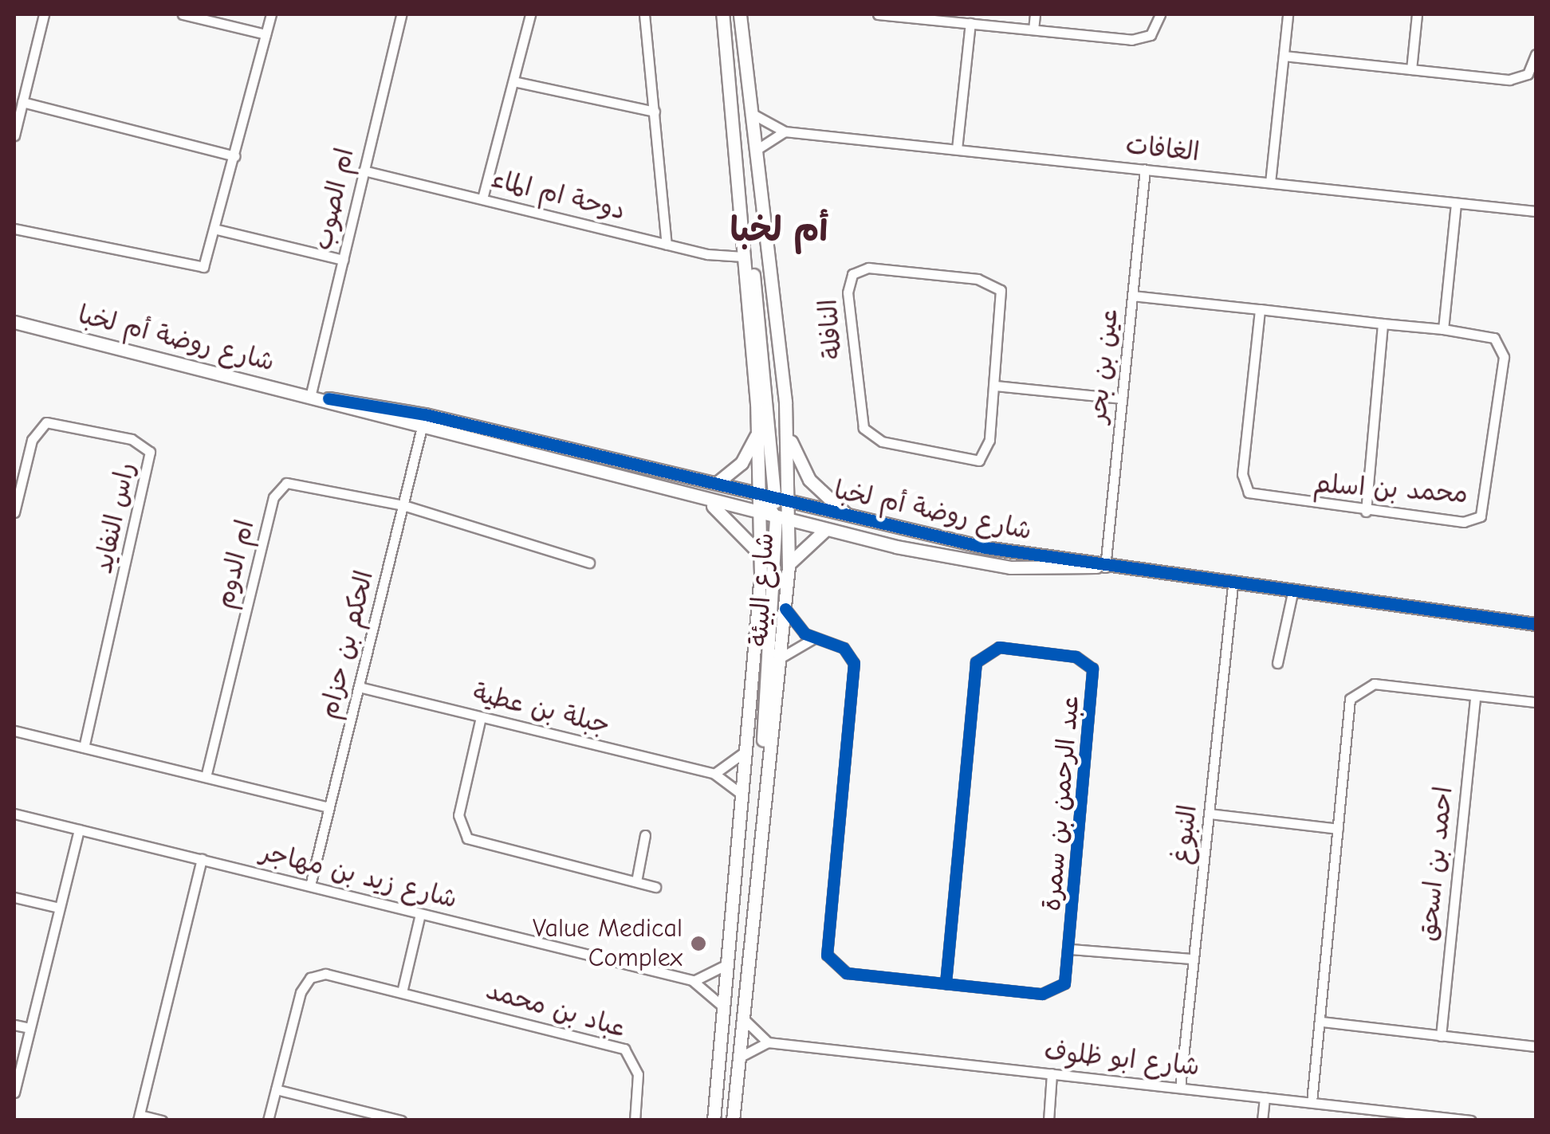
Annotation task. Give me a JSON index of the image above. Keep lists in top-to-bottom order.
{
  "streets": {
    "street": [
      "الغافات",
      "دوحة ام الماء",
      "ام الصوب",
      "النافلة",
      "شارع روضة أم لخبا",
      "عين بن بحر",
      "محمد بن اسلم",
      "راس النفايد",
      "ام الدوم",
      "شارع البيئة",
      "الحكم بن حزام",
      "جبلة بن عطية",
      "عبد الرحمن بن سمرة",
      "النبوغ",
      "احمد بن اسحق",
      "شارع زيد بن مهاجر",
      "عباد بن محمد",
      "شارع ابو ظلوف"
    ]
  },
  "crossings": [
    ["الغافات", "عين بن بحر"],
    ["الغافات", "شارع البيئة"],
    ["دوحة ام الماء", "ام الصوب"],
    ["دوحة ام الماء", "شارع البيئة"],
    ["ام الصوب", "شارع روضة أم لخبا"],
    ["شارع روضة أم لخبا", "عين بن بحر"],
    ["شارع روضة أم لخبا", "شارع البيئة"],
    ["شارع روضة أم لخبا", "الحكم بن حزام"],
    ["شارع روضة أم لخبا", "النبوغ"],
    ["عين بن بحر", "محمد بن اسلم"],
    ["ام الدوم", "الحكم بن حزام"],
    ["شارع البيئة", "جبلة بن عطية"],
    ["شارع البيئة", "عبد الرحمن بن سمرة"],
    ["شارع البيئة", "شارع زيد بن مهاجر"],
    ["الحكم بن حزام", "جبلة بن عطية"],
    ["الحكم بن حزام", "شارع زيد بن مهاجر"],
    ["عبد الرحمن بن سمرة", "النبوغ"],
    ["النبوغ", "شارع ابو ظلوف"]
  ],
  "districts": ["أم لخبا"],
  "places": ["Value Medical Complex"]
}
